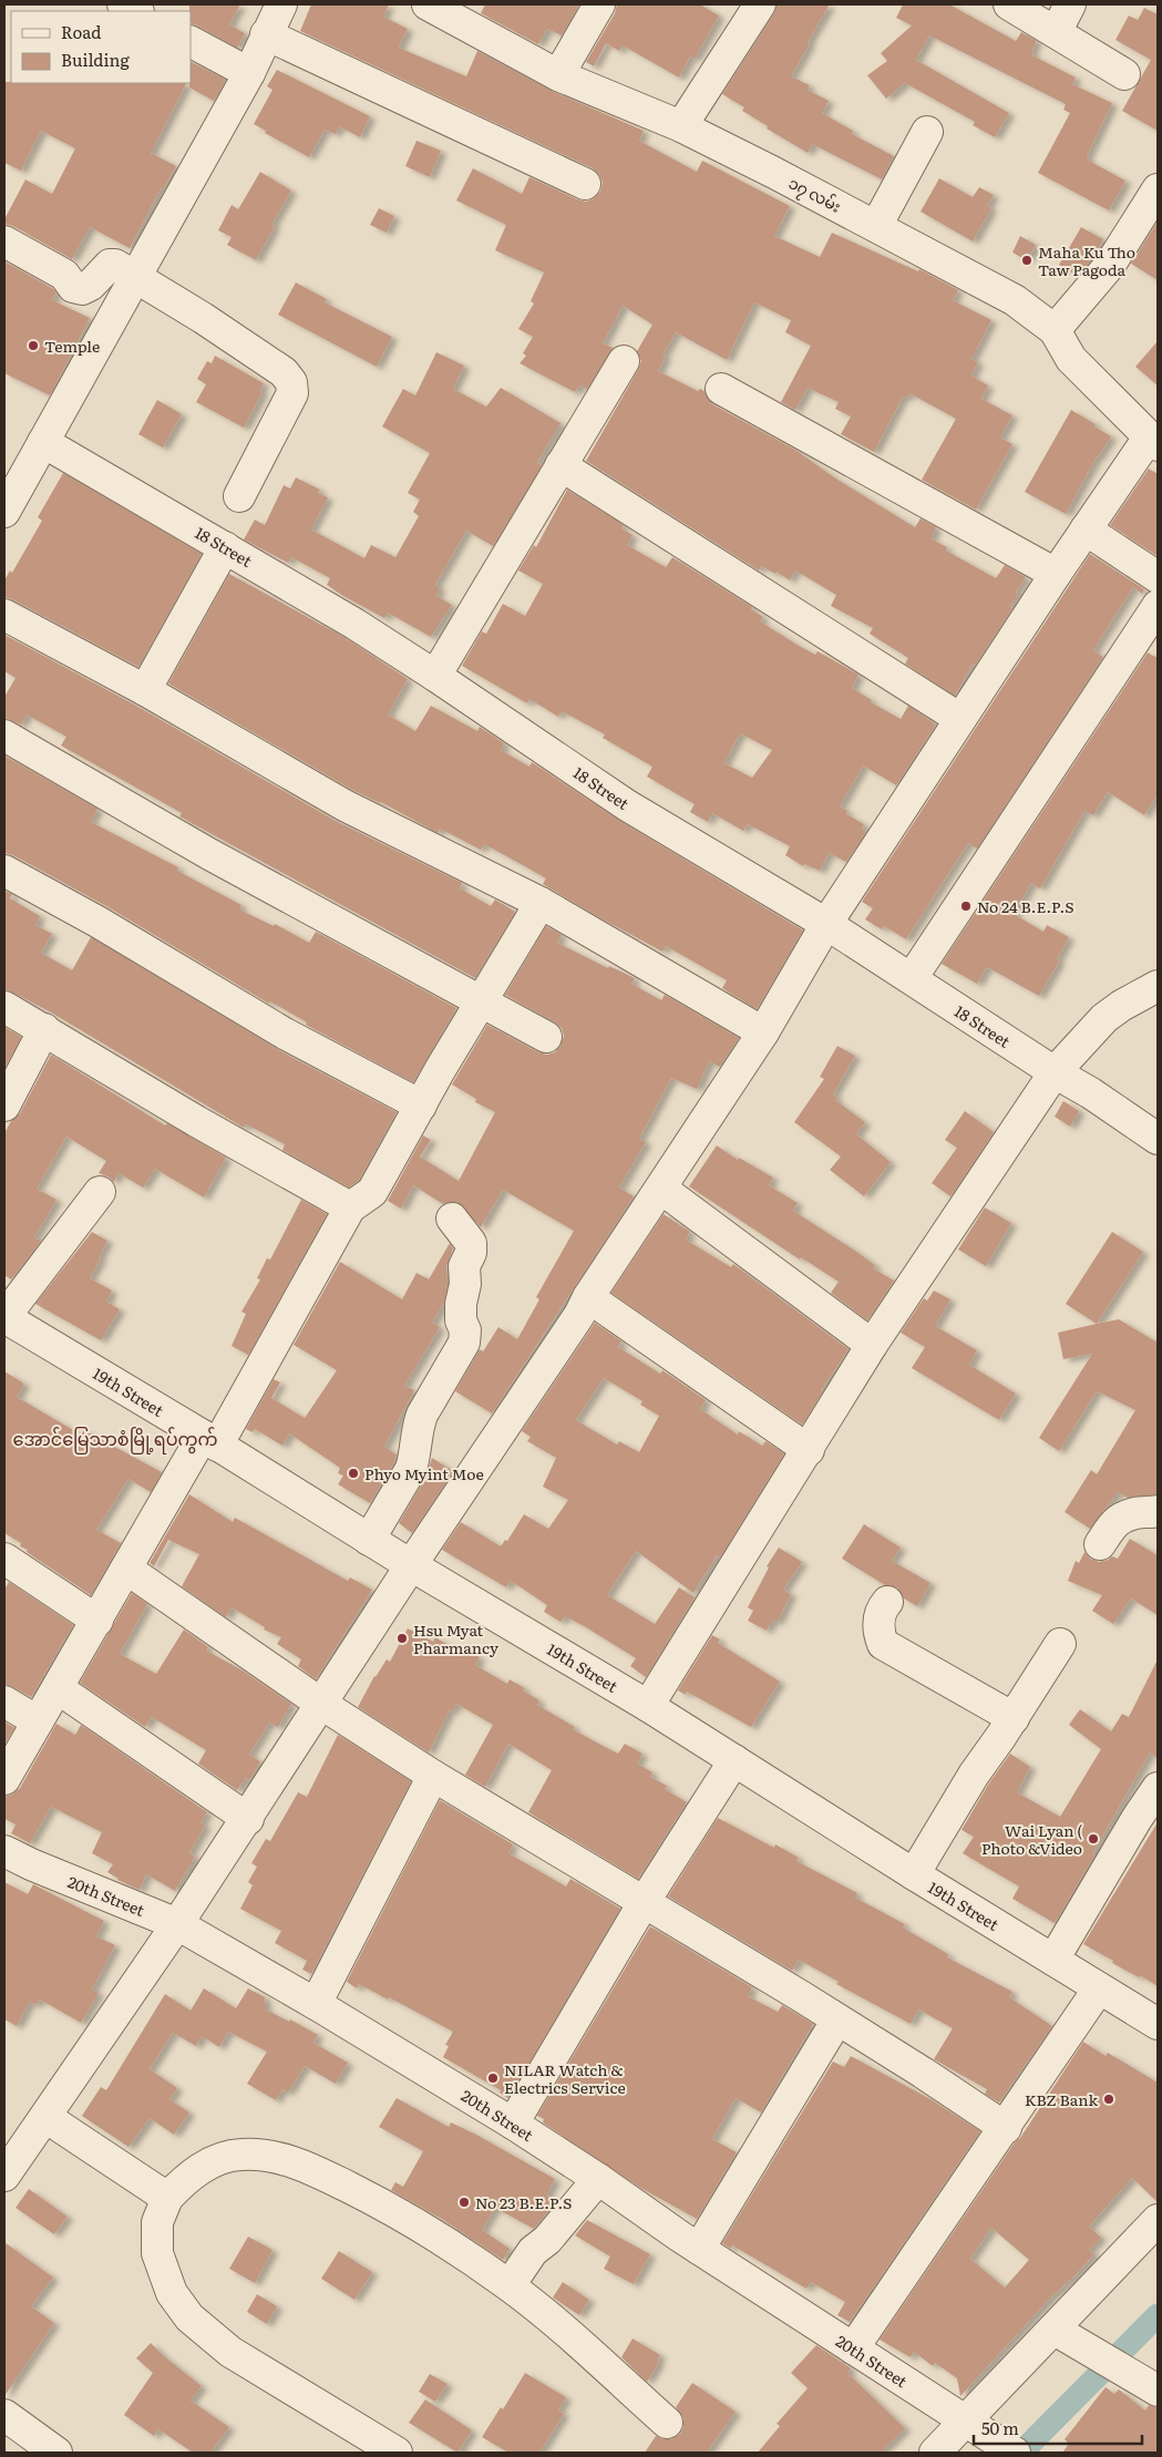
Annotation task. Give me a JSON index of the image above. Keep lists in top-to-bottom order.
{
  "streets": {
    "street": [
      "၁၇ လမ်း",
      "18 Street",
      "19th Street",
      "20th Street"
    ]
  },
  "districts": ["အောင်မြေသာစံမြို့ရပ်ကွက်"],
  "places": [
    "Maha Ku Tho Taw Pagoda",
    "Temple",
    "No 24 B.E.P.S",
    "Phyo Myint Moe",
    "Hsu Myat Pharmancy",
    "Wai Lyan ( Photo &Video",
    "NILAR Watch & Electrics Service",
    "KBZ Bank",
    "No 23 B.E.P.S"
  ],
  "legend": ["Road", "Building"],
  "scale_bar": "50 m"
}
